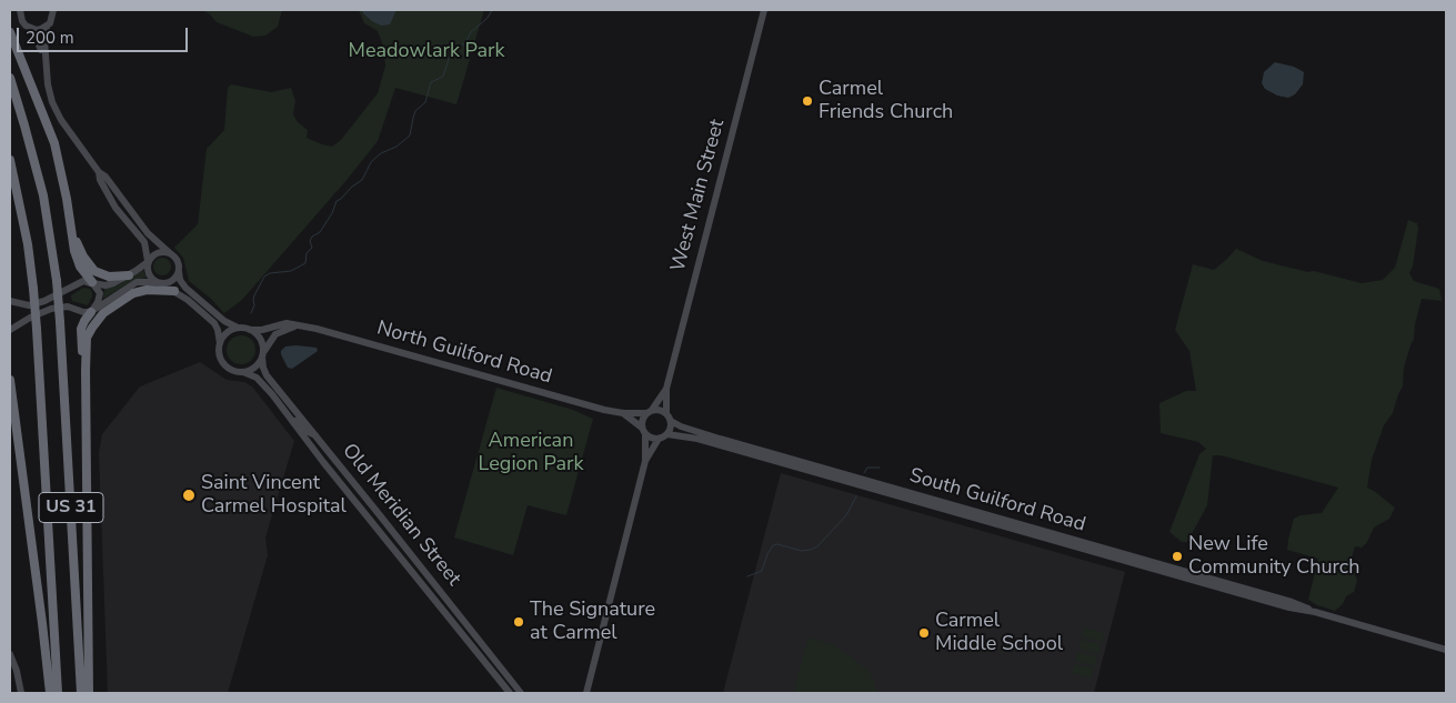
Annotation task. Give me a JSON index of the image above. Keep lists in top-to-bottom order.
{
  "streets": {
    "highway": ["US 31"],
    "main road": [
      "West Main Street",
      "North Guilford Road",
      "South Guilford Road",
      "Old Meridian Street"
    ]
  },
  "crossings": [
    ["West Main Street", "North Guilford Road"],
    ["West Main Street", "South Guilford Road"],
    ["North Guilford Road", "South Guilford Road"],
    ["North Guilford Road", "Old Meridian Street"]
  ],
  "parks": ["Meadowlark Park", "American Legion Park"],
  "places": [
    "Carmel Friends Church",
    "Saint Vincent Carmel Hospital",
    "New Life Community Church",
    "The Signature at Carmel",
    "Carmel Middle School"
  ],
  "scale_bar": "200 m"
}
